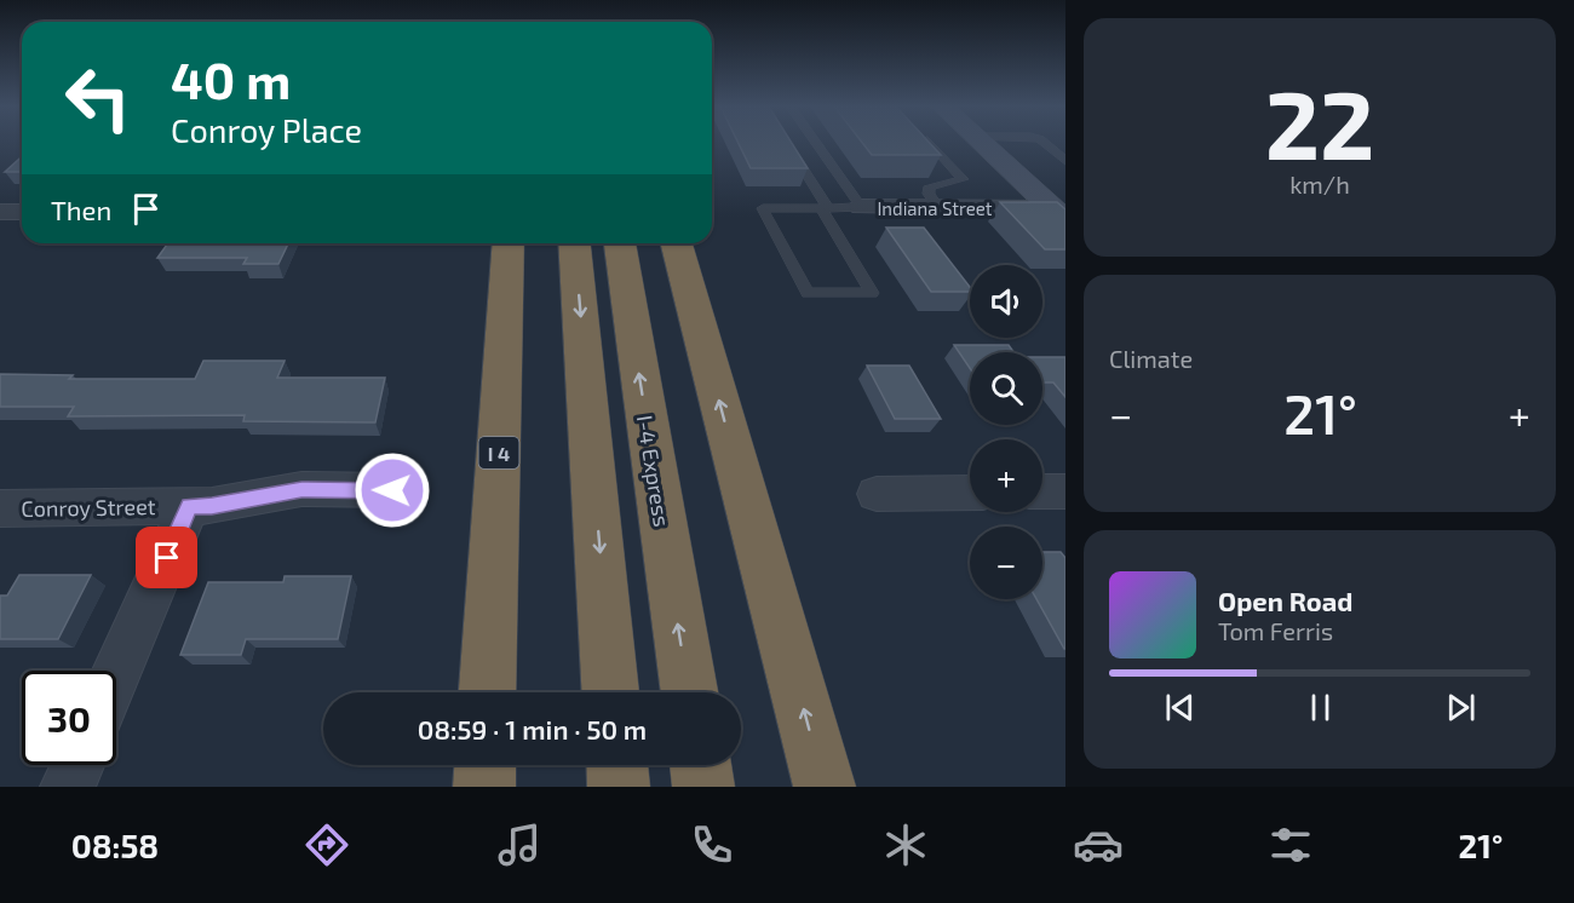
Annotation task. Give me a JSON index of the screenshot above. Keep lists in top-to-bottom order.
{
  "streets": {
    "highway": ["I 4", "I-4 Express"],
    "street": ["Indiana Street", "Conroy Street"]
  },
  "page": {
    "tile": [
      ["22", "km/h"],
      "Climate"
    ],
    "turn": ["40 m", "Conroy Place"],
    "then": "Then",
    "map_buttons": ["+", "−"],
    "heat": ["−", "21°", "+"],
    "song": ["Open Road", "Tom Ferris"],
    "limit": "30",
    "trip": "08:59 · 1 min · 50 m",
    "tabs": ["08:58", "21°"]
  }
}
